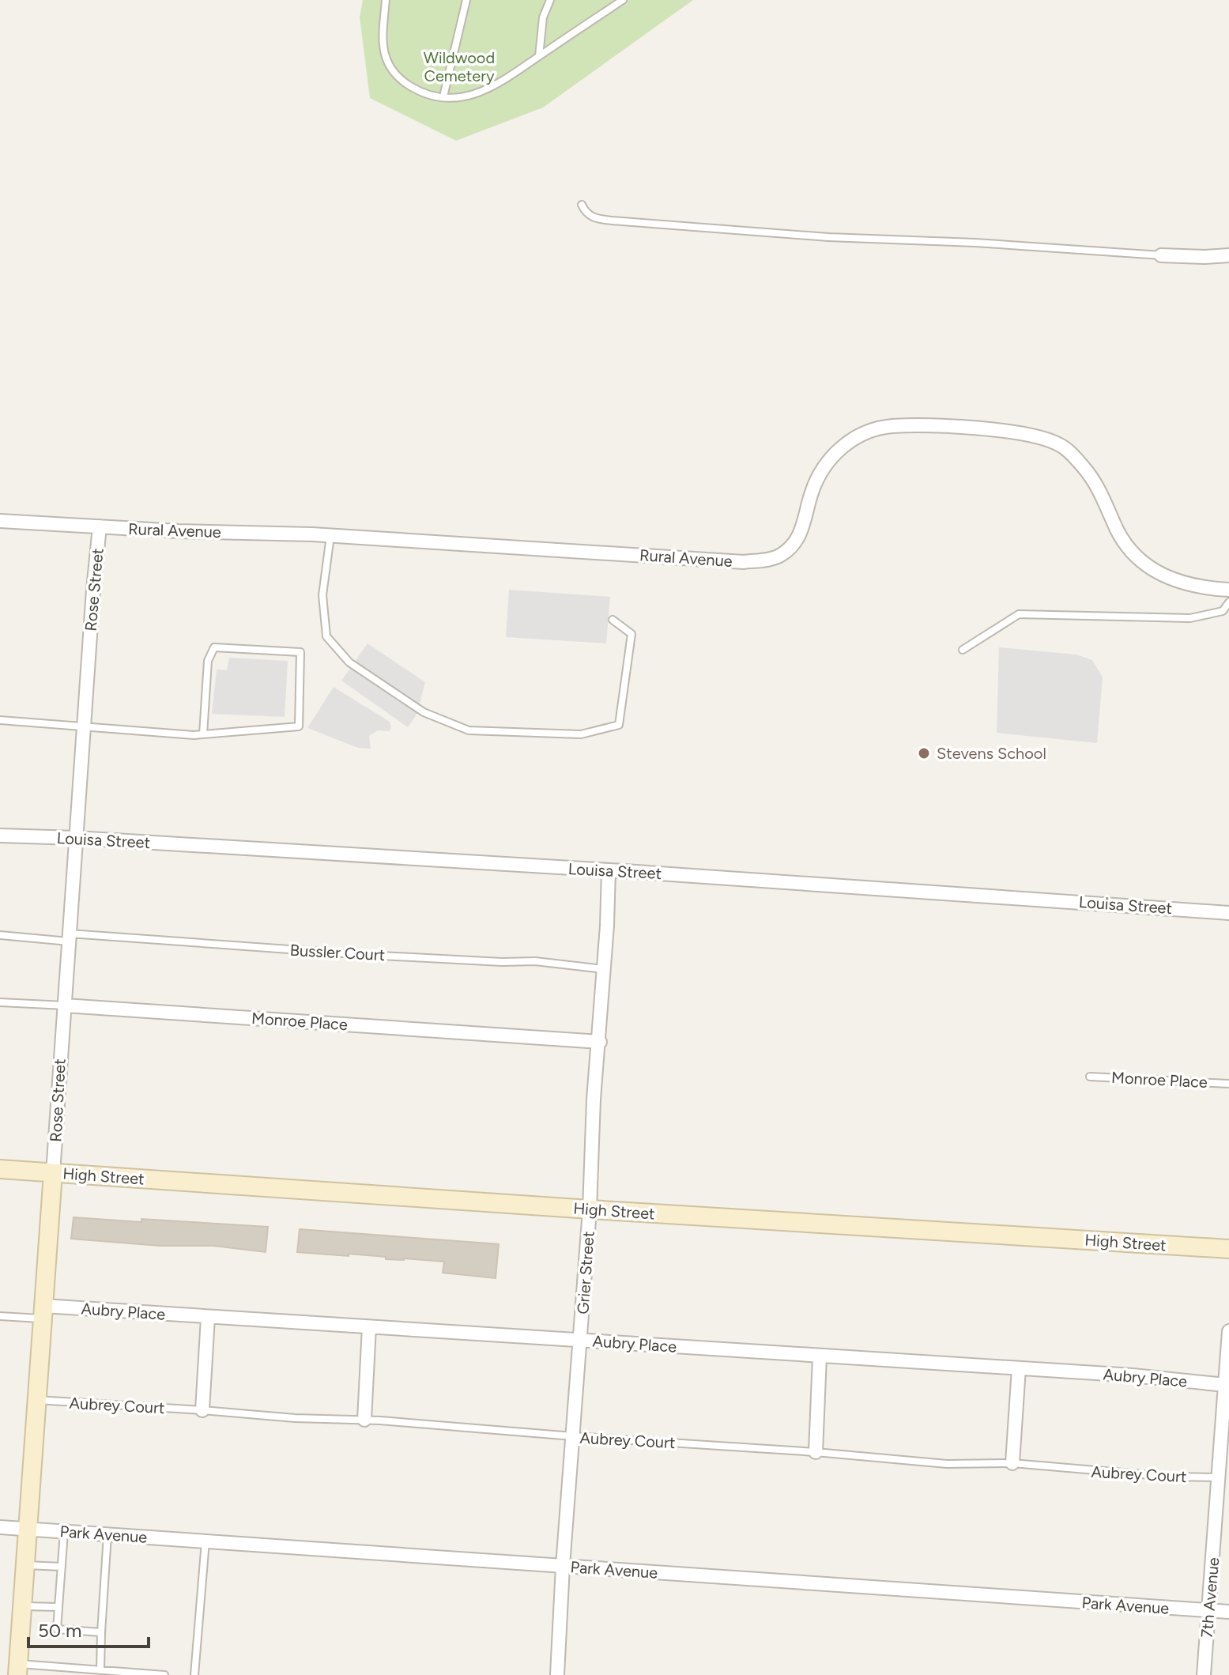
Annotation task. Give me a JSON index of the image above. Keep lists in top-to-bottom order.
{
  "streets": {
    "main road": ["Rose Street", "High Street"],
    "street": [
      "Rural Avenue",
      "Louisa Street",
      "Monroe Place",
      "Grier Street",
      "Aubry Place",
      "Park Avenue",
      "7th Avenue"
    ],
    "lane": ["Bussler Court", "Aubrey Court"]
  },
  "crossings": [
    ["Rural Avenue", "Rose Street"],
    ["Rose Street", "Louisa Street"],
    ["Rose Street", "Bussler Court"],
    ["Rose Street", "Monroe Place"],
    ["Rose Street", "High Street"],
    ["Rose Street", "Aubry Place"],
    ["Rose Street", "Aubrey Court"],
    ["Rose Street", "Park Avenue"],
    ["Louisa Street", "Grier Street"],
    ["Bussler Court", "Grier Street"],
    ["Monroe Place", "Grier Street"],
    ["High Street", "Grier Street"],
    ["Grier Street", "Aubry Place"],
    ["Grier Street", "Aubrey Court"],
    ["Grier Street", "Park Avenue"],
    ["Aubry Place", "7th Avenue"],
    ["Aubrey Court", "7th Avenue"],
    ["Park Avenue", "7th Avenue"]
  ],
  "parks": ["Wildwood Cemetery"],
  "places": ["Stevens School"],
  "scale_bar": "50 m"
}
